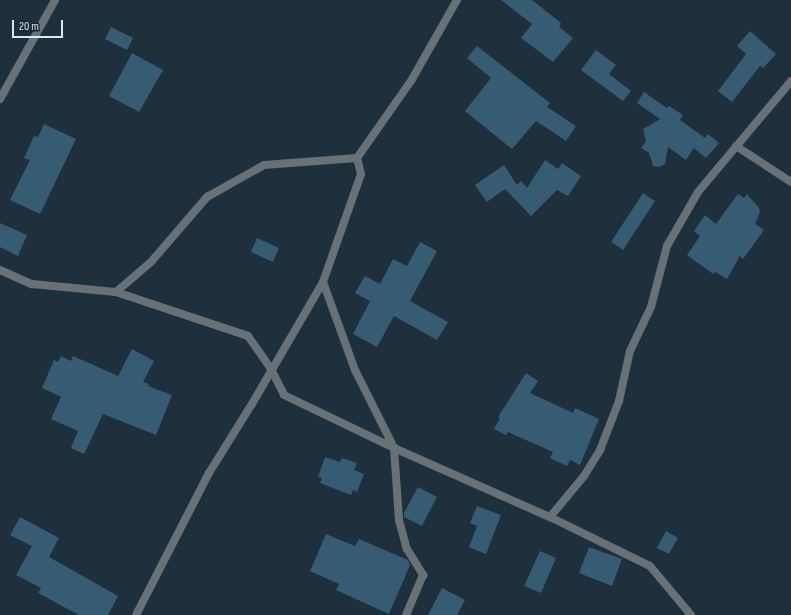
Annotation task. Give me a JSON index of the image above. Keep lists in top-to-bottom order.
{
  "scale_bar": "20 m"
}
